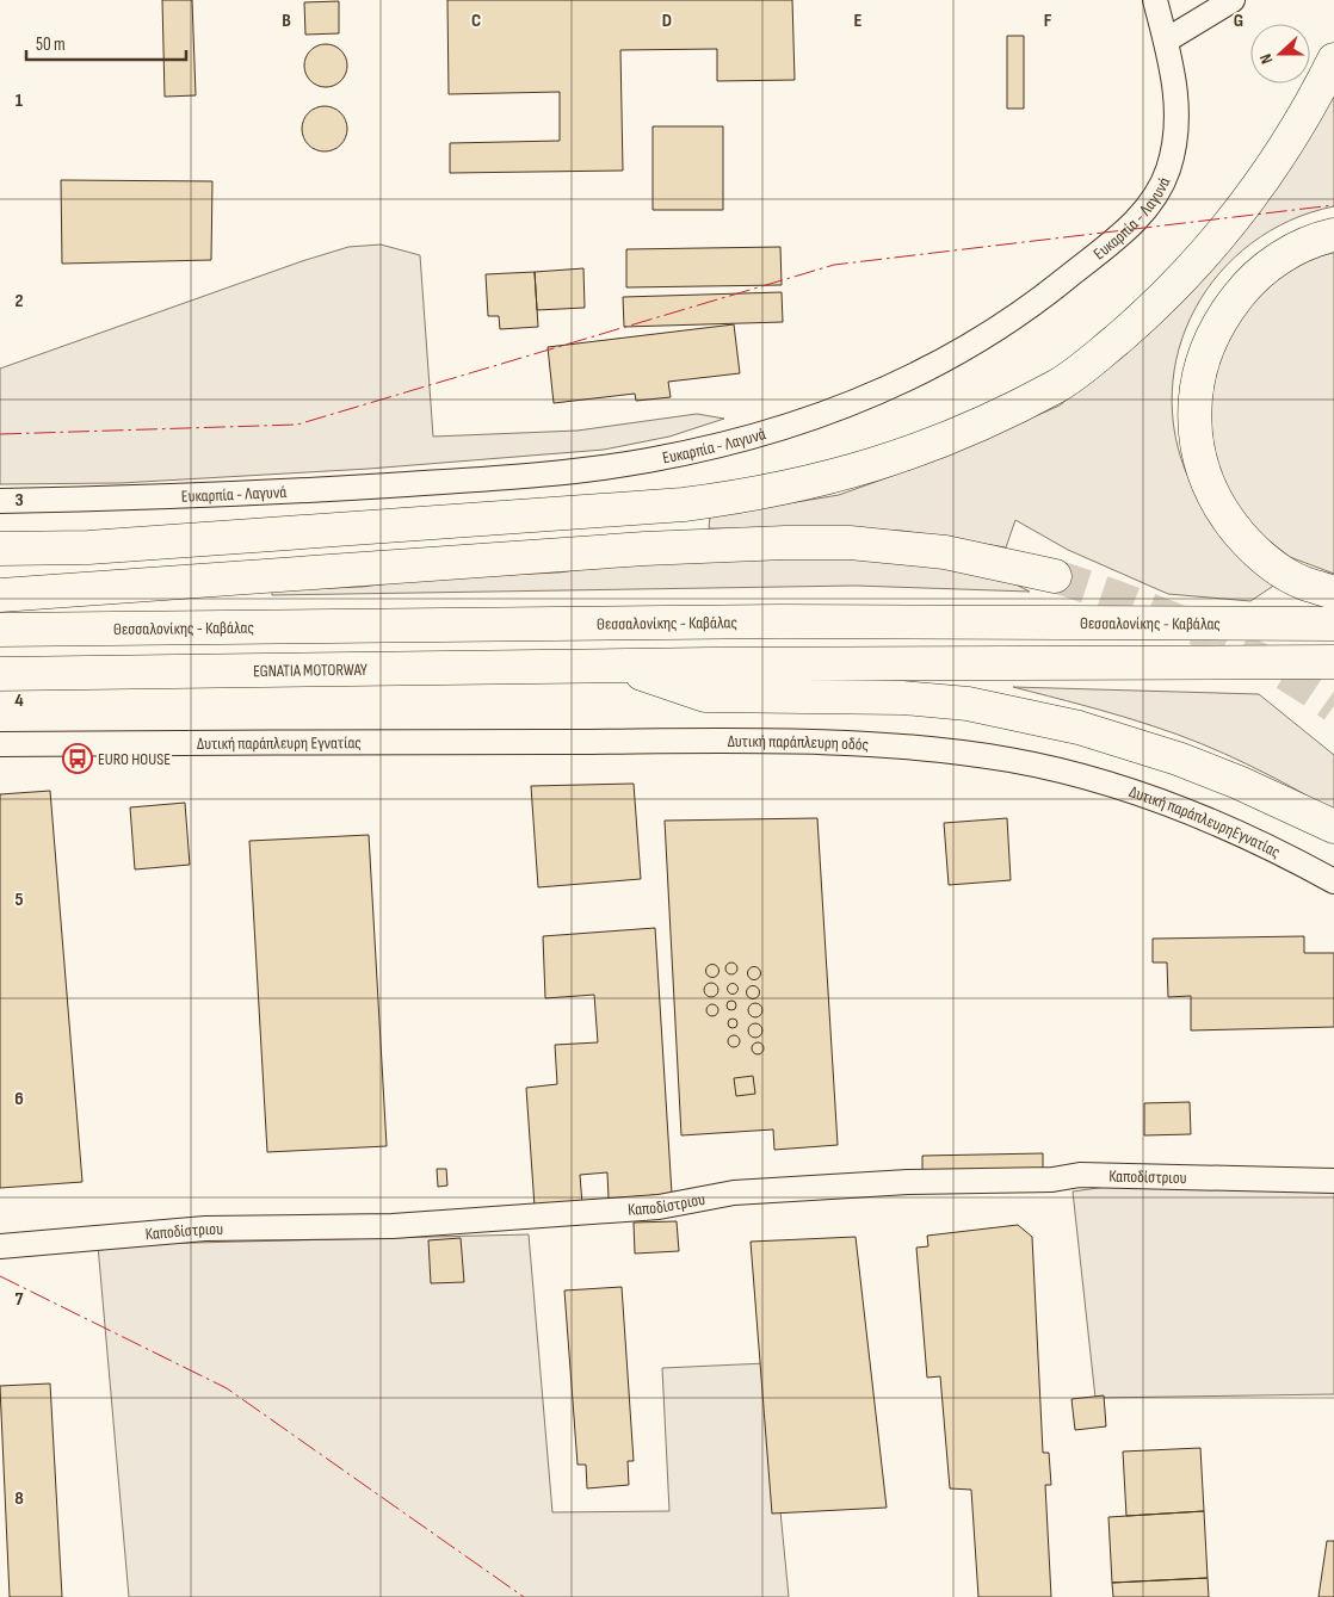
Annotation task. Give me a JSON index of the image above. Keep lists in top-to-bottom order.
{
  "streets": {
    "highway": ["Θεσσαλονίκης - Καβάλας", "EGNATIA MOTORWAY"],
    "street": [
      "Ευκαρπία - Λαγυνά",
      "Δυτική παράπλευρη Εγνατίας",
      "Δυτική παράπλευρη οδός",
      "Δυτική παράπλευρηΕγνατίας",
      "Καποδίστριου"
    ]
  },
  "crossings": [
    ["Δυτική παράπλευρη Εγνατίας", "Δυτική παράπλευρη οδός"],
    ["Δυτική παράπλευρη οδός", "Δυτική παράπλευρηΕγνατίας"]
  ],
  "places": {
    "bus stop": ["EURO HOUSE"]
  },
  "scale_bar": "50 m",
  "north": "left",
  "grid": {
    "columns": [
      "B",
      "C",
      "D",
      "E",
      "F",
      "G"
    ],
    "rows": [
      "1",
      "2",
      "3",
      "4",
      "5",
      "6",
      "7",
      "8"
    ]
  }
}
